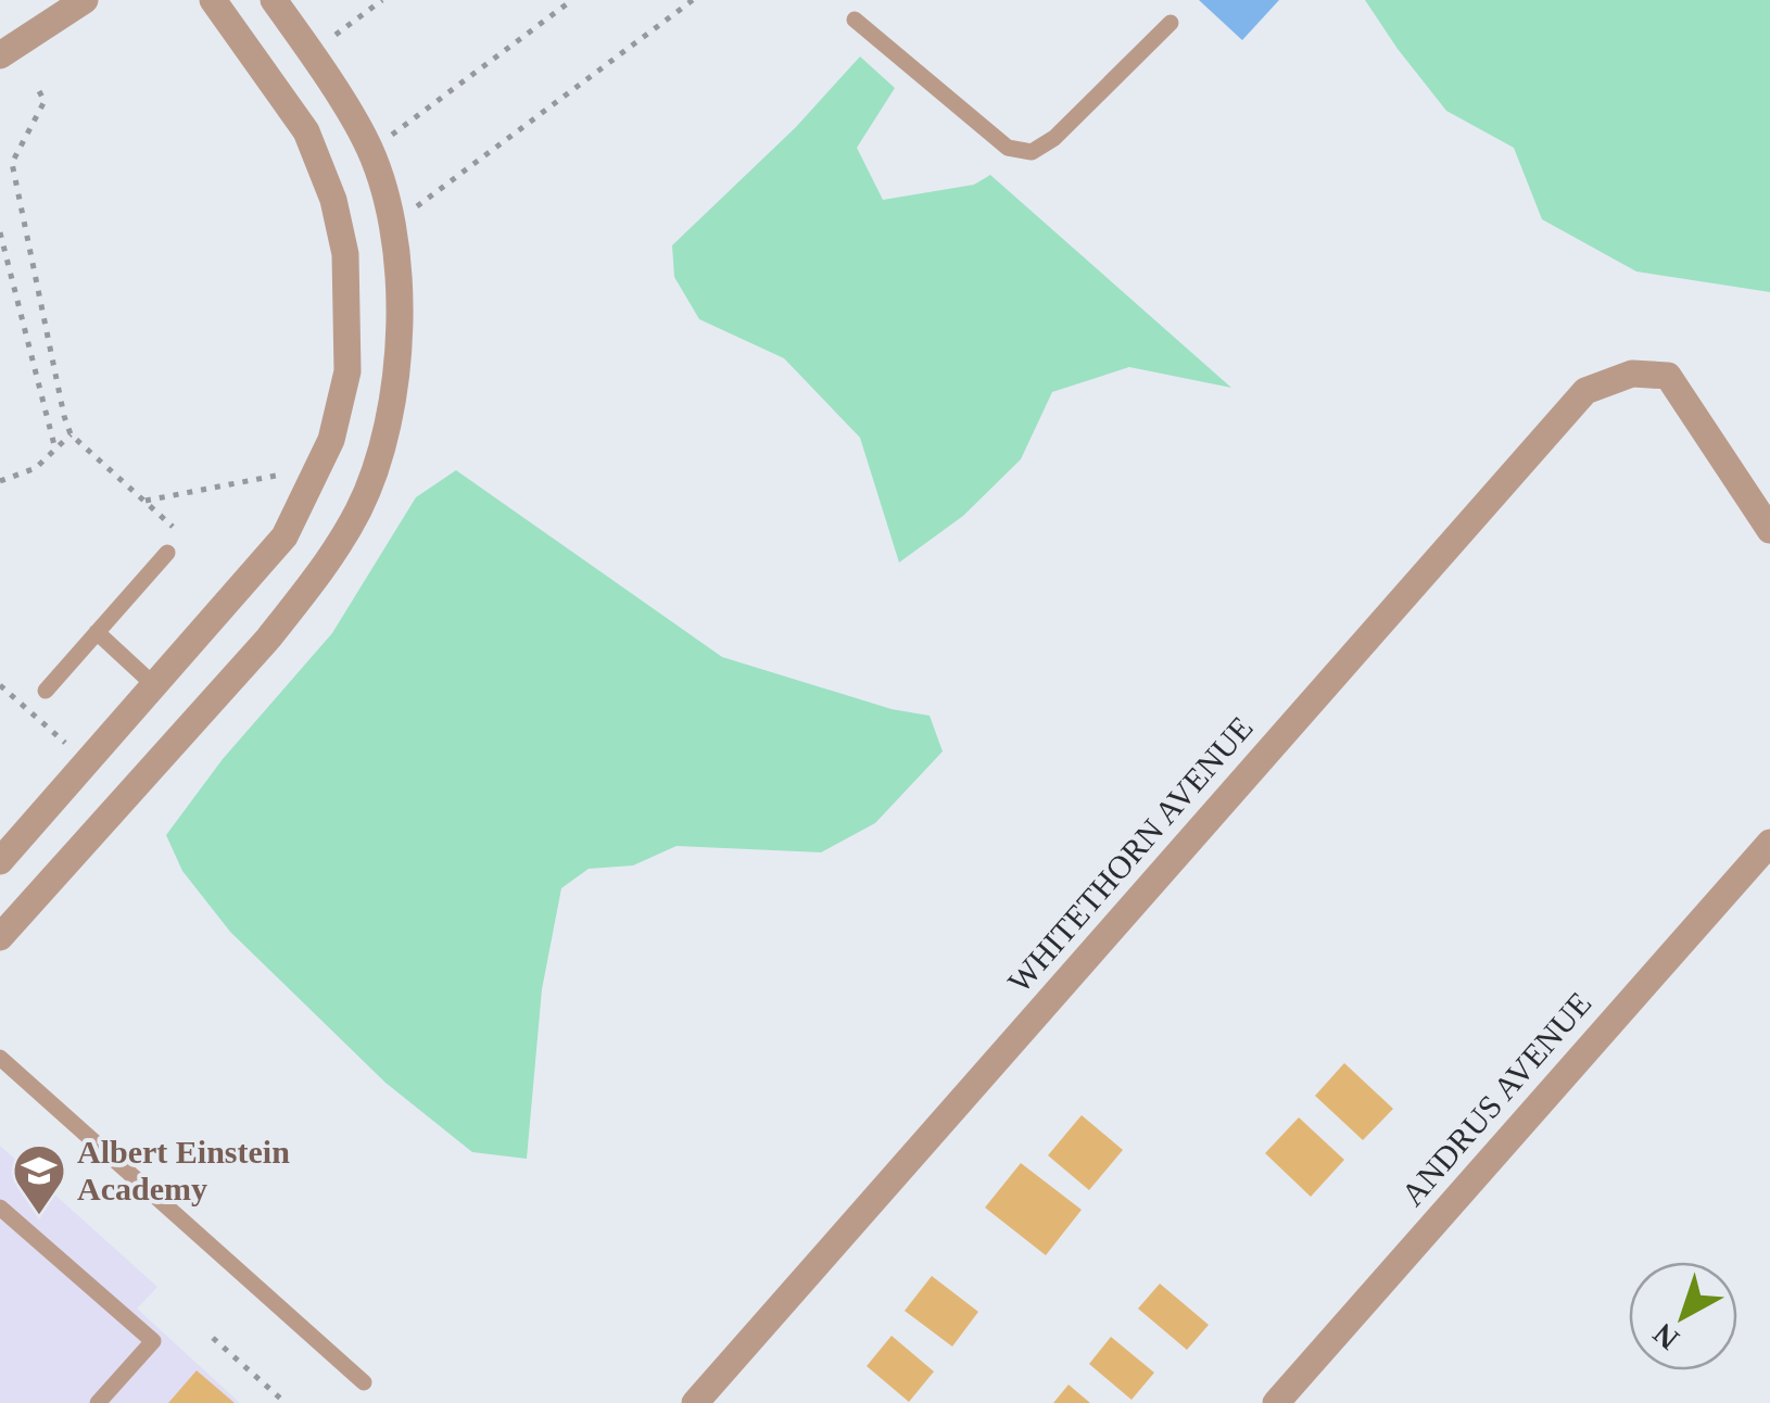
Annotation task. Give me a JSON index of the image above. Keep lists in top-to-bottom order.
{
  "streets": {
    "street": ["WHITETHORN AVENUE", "ANDRUS AVENUE"]
  },
  "places": {
    "school or university": ["Albert Einstein Academy"]
  },
  "north": "bottom left"
}
